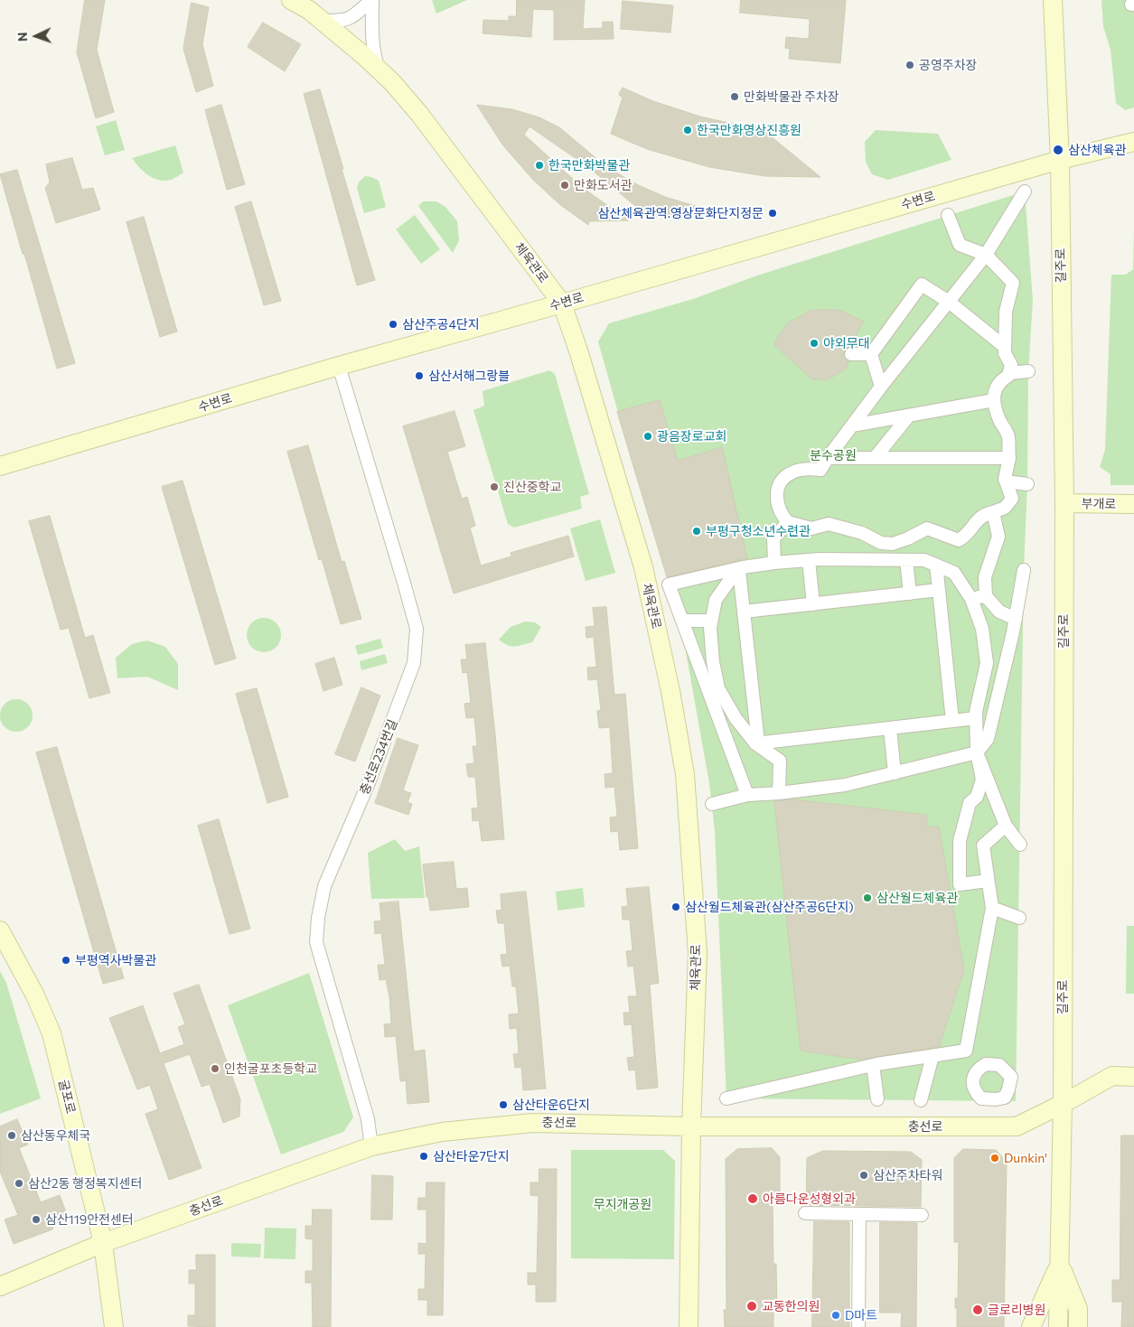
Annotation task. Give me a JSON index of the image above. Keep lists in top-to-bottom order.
{
  "streets": {
    "street": [
      "수변로",
      "체육관로",
      "길주로",
      "부개로",
      "충선로234번길",
      "굴포로",
      "충선로"
    ]
  },
  "crossings": [
    ["수변로", "체육관로"],
    ["수변로", "길주로"],
    ["수변로", "충선로234번길"],
    ["체육관로", "충선로"],
    ["길주로", "부개로"],
    ["길주로", "충선로"],
    ["충선로234번길", "충선로"],
    ["굴포로", "충선로"]
  ],
  "parks": ["분수공원", "무지개공원"],
  "places": [
    "공영주차장",
    "만화박물관 주차장",
    "한국만화영상진흥원",
    "삼산체육관",
    "한국만화박물관",
    "만화도서관",
    "삼산체육관역.영상문화단지정문",
    "삼산주공4단지",
    "야외무대",
    "삼산서해그랑블",
    "광음장로교회",
    "진산중학교",
    "부평구청소년수련관",
    "삼산월드체육관",
    "삼산월드체육관(삼산주공6단지)",
    "부평역사박물관",
    "인천굴포초등학교",
    "삼산타운6단지",
    "삼산동우체국",
    "삼산타운7단지",
    "Dunkin'",
    "삼산주차타워",
    "삼산2동 행정복지센터",
    "아름다운성형외과",
    "삼산119안전센터",
    "교동한의원",
    "글로리병원",
    "D마트"
  ],
  "north": "left"
}
